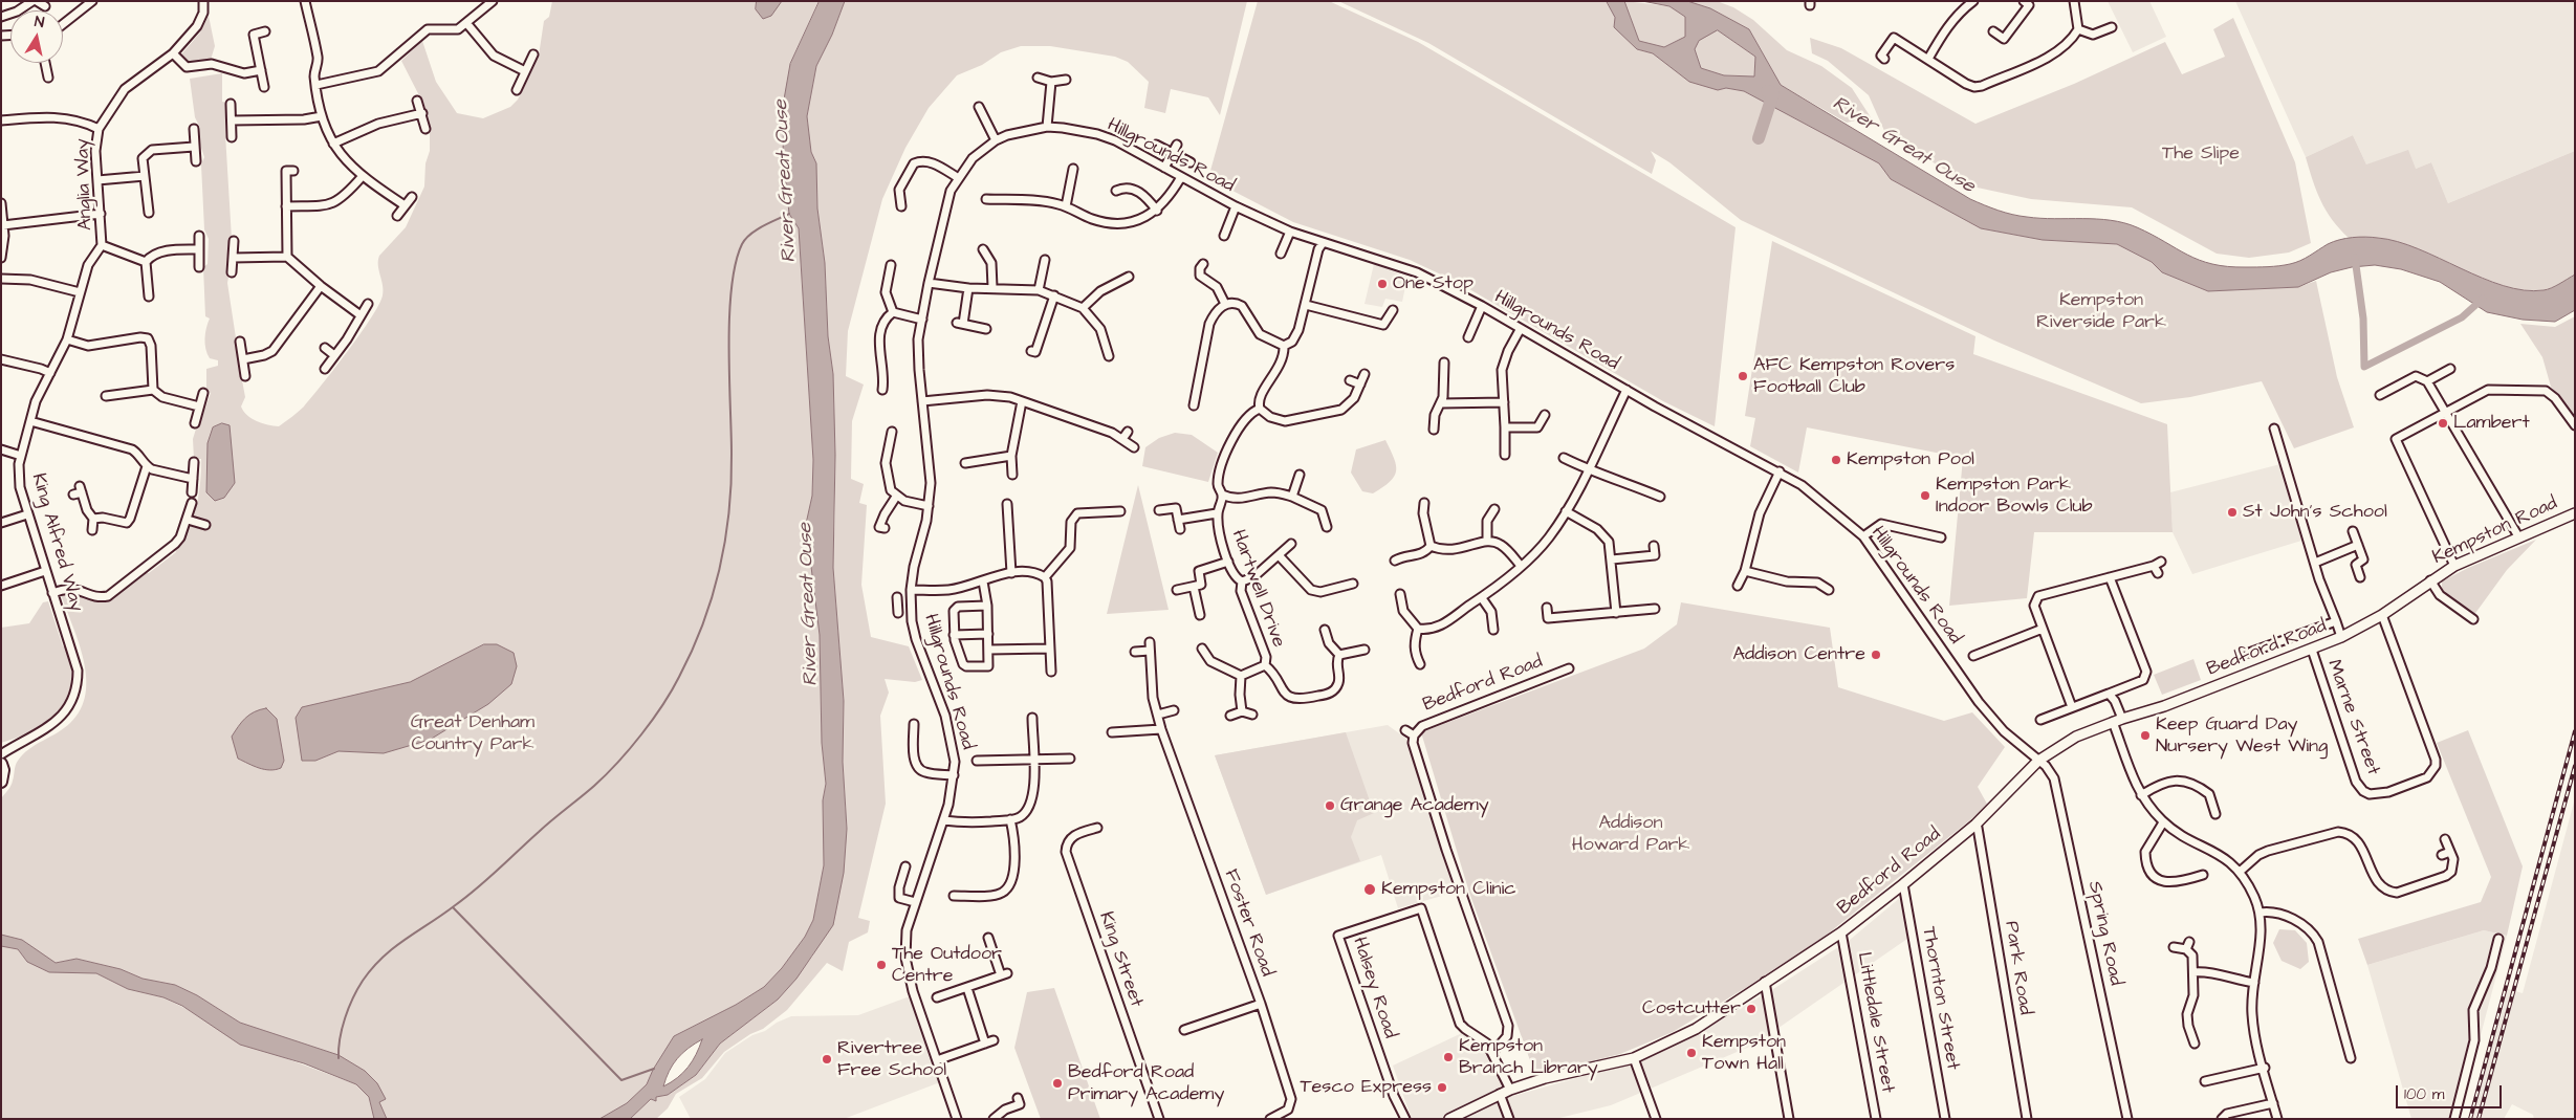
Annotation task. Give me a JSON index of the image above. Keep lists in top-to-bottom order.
{
  "streets": {
    "main road": ["Kempston Road", "Bedford Road"],
    "street": [
      "Hillgrounds Road",
      "Anglia Way",
      "King Alfred Way",
      "Hartwell Drive",
      "Marne Street",
      "Foster Road",
      "Spring Road",
      "King Street",
      "Park Road",
      "Halsey Road",
      "Thornton Street",
      "Littledale Street"
    ]
  },
  "crossings": [
    ["Hillgrounds Road", "Hartwell Drive"],
    ["Hillgrounds Road", "Bedford Road"],
    ["Hillgrounds Road", "Spring Road"],
    ["Anglia Way", "King Alfred Way"],
    ["Kempston Road", "Bedford Road"],
    ["Bedford Road", "Marne Street"],
    ["Bedford Road", "Spring Road"],
    ["Bedford Road", "Park Road"],
    ["Bedford Road", "Halsey Road"],
    ["Bedford Road", "Thornton Street"],
    ["Bedford Road", "Littledale Street"]
  ],
  "water": ["River Great Ouse"],
  "parks": [
    "The Slipe",
    "Kempston Riverside Park",
    "Great Denham Country Park",
    "Addison Howard Park"
  ],
  "places": [
    "One Stop",
    "AFC Kempston Rovers Football Club",
    "Lambert",
    "Kempston Pool",
    "Kempston Park Indoor Bowls Club",
    "St John's School",
    "Addison Centre",
    "Keep Guard Day Nursery West Wing",
    "Grange Academy",
    "Kempston Clinic",
    "The Outdoor Centre",
    "Costcutter",
    "Kempston Town Hall",
    "Kempston Branch Library",
    "Rivertree Free School",
    "Bedford Road Primary Academy",
    "Tesco Express"
  ],
  "scale_bar": "100 m",
  "north": "top"
}
